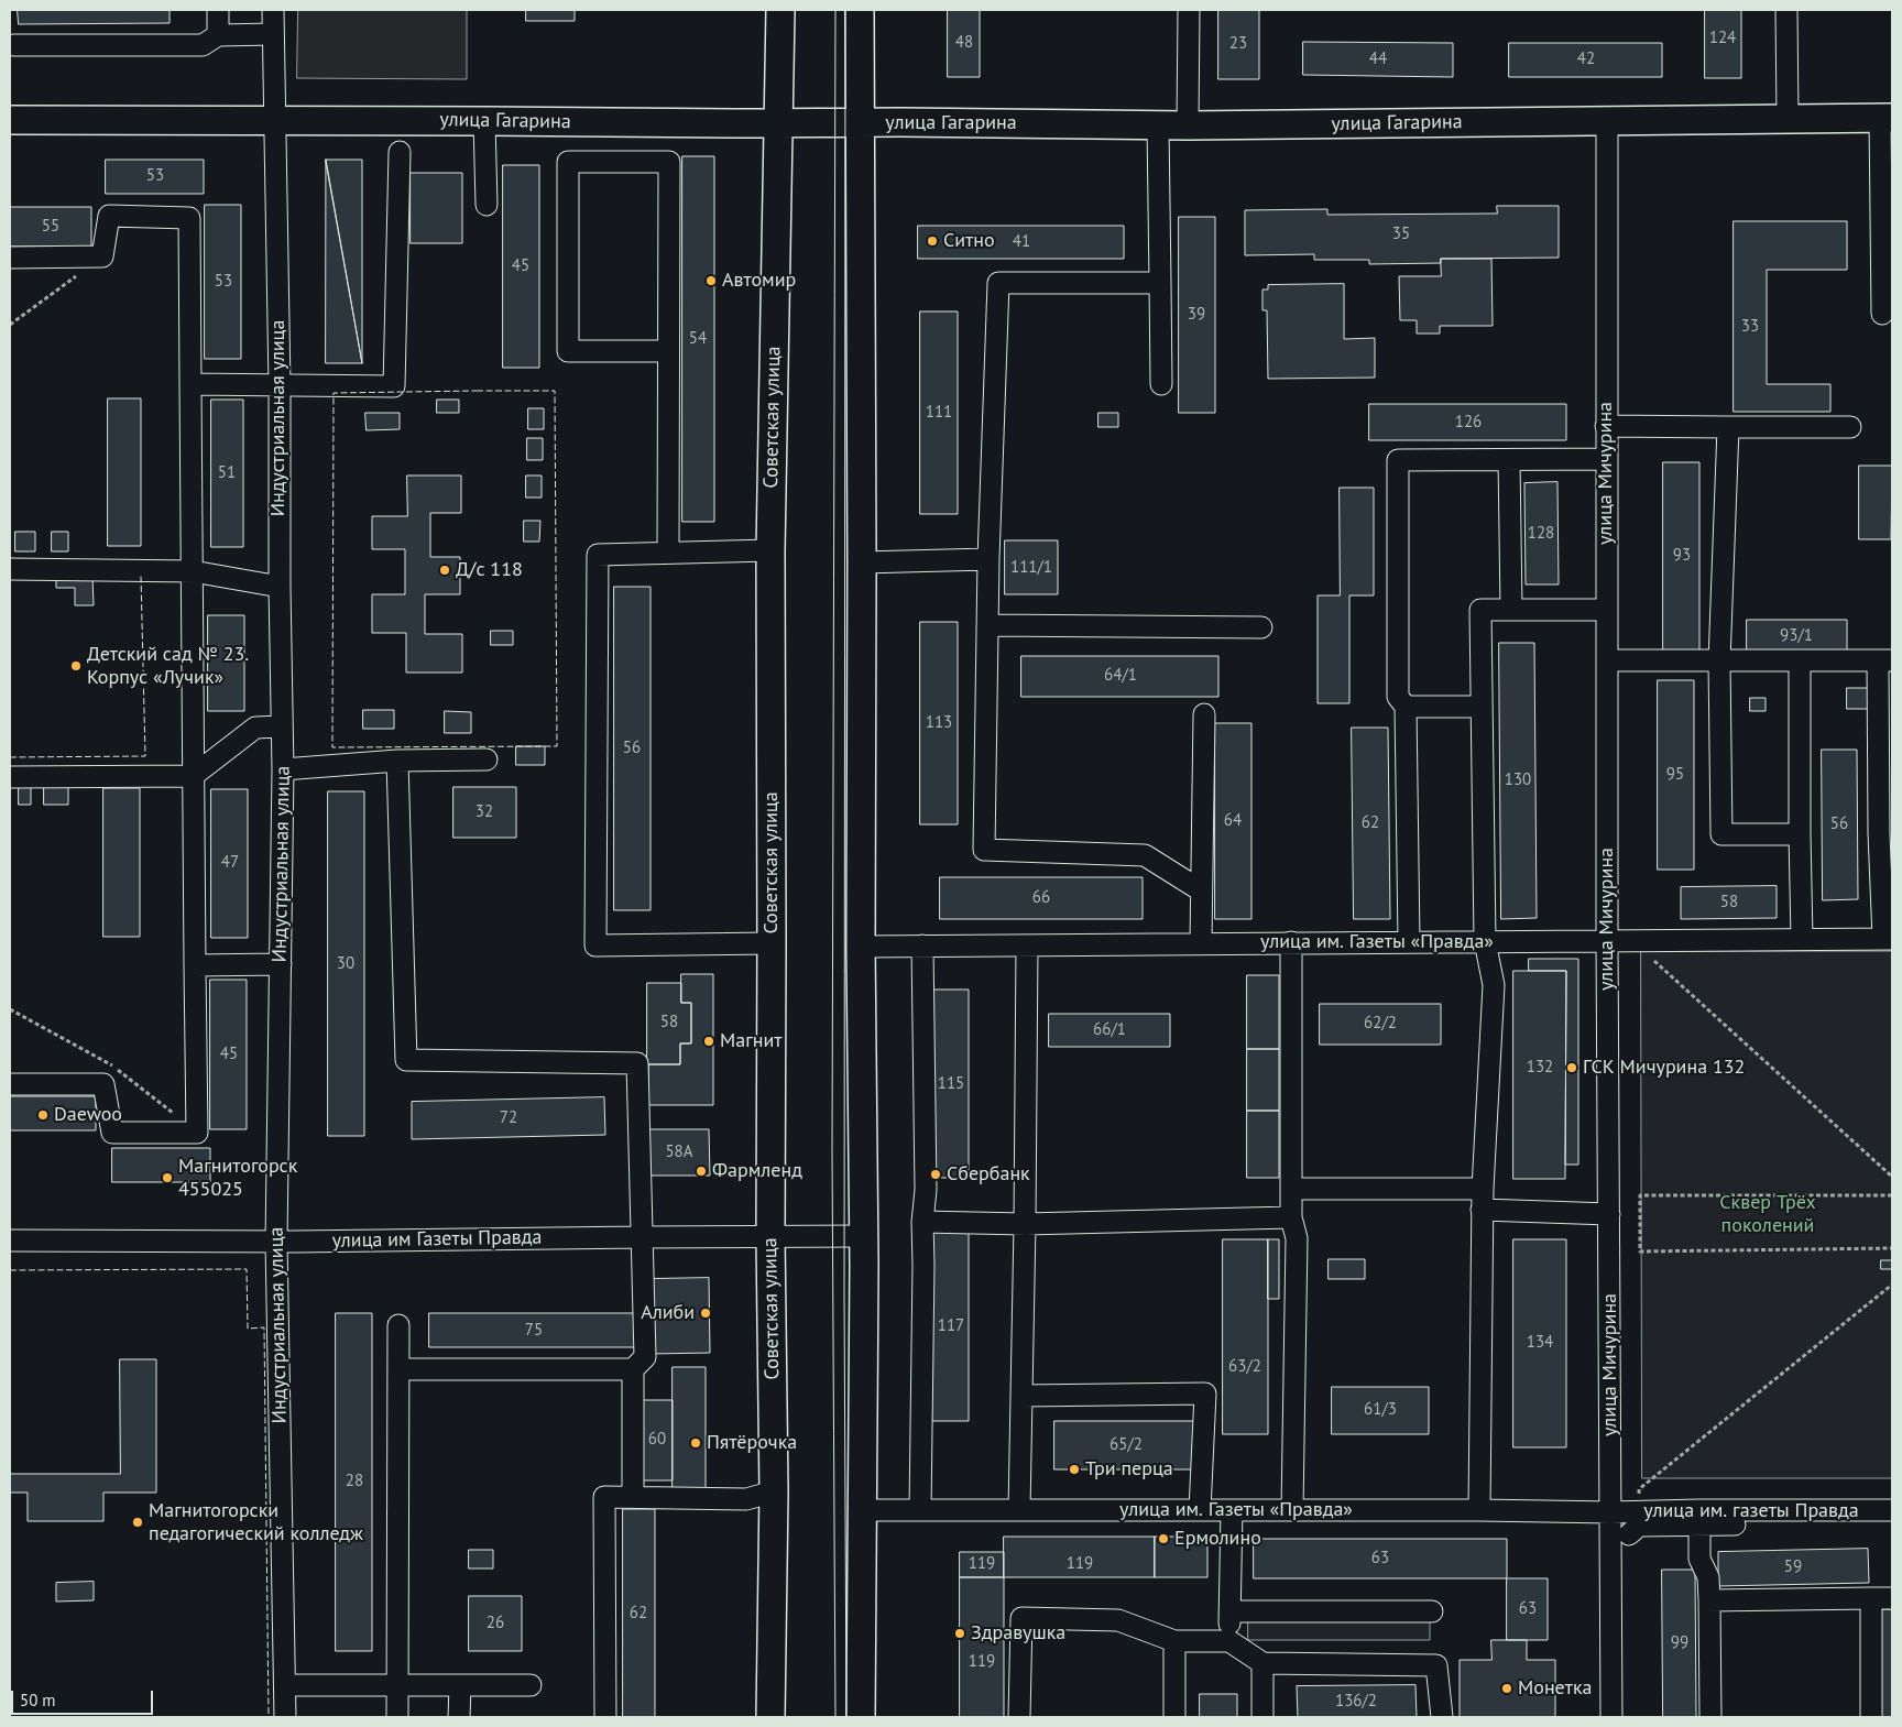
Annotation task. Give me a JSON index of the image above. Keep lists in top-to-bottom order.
{
  "streets": {
    "main road": ["улица Гагарина", "Советская улица"],
    "street": [
      "Индустриальная улица",
      "улица Мичурина",
      "улица им. Газеты «Правда»",
      "улица им Газеты Правда",
      "улица им. газеты Правда"
    ]
  },
  "crossings": [
    ["улица Гагарина", "Советская улица"],
    ["улица Гагарина", "Индустриальная улица"],
    ["улица Гагарина", "улица Мичурина"],
    ["Советская улица", "улица им Газеты Правда"],
    ["Индустриальная улица", "улица им Газеты Правда"],
    ["улица Мичурина", "улица им. Газеты «Правда»"],
    ["улица Мичурина", "улица им. газеты Правда"],
    ["улица им. Газеты «Правда»", "улица им. газеты Правда"]
  ],
  "parks": ["Сквер Трёх поколений"],
  "places": [
    "Ситно",
    "Автомир",
    "Д/с 118",
    "Детский сад № 23. Корпус «Лучик»",
    "Магнит",
    "ГСК Мичурина 132",
    "Daewoo",
    "Фармленд",
    "Сбербанк",
    "Магнитогорск 455025",
    "Алиби",
    "Пятёрочка",
    "Три перца",
    "Магнитогорски педагогический колледж",
    "Ермолино",
    "Здравушка",
    "Монетка"
  ],
  "house_numbers": [
    "124",
    "48",
    "23",
    "44",
    "42",
    "53",
    "55",
    "35",
    "41",
    "45",
    "53",
    "39",
    "33",
    "54",
    "111",
    "126",
    "51",
    "128",
    "93",
    "111/1",
    "93/1",
    "64/1",
    "113",
    "56",
    "95",
    "130",
    "32",
    "64",
    "62",
    "56",
    "47",
    "66",
    "58",
    "30",
    "58",
    "62/2",
    "66/1",
    "45",
    "132",
    "115",
    "72",
    "58А",
    "117",
    "75",
    "134",
    "63/2",
    "61/3",
    "60",
    "65/2",
    "28",
    "63",
    "119",
    "119",
    "59",
    "63",
    "62",
    "26",
    "99",
    "119",
    "136/2"
  ],
  "scale_bar": "50 m"
}
